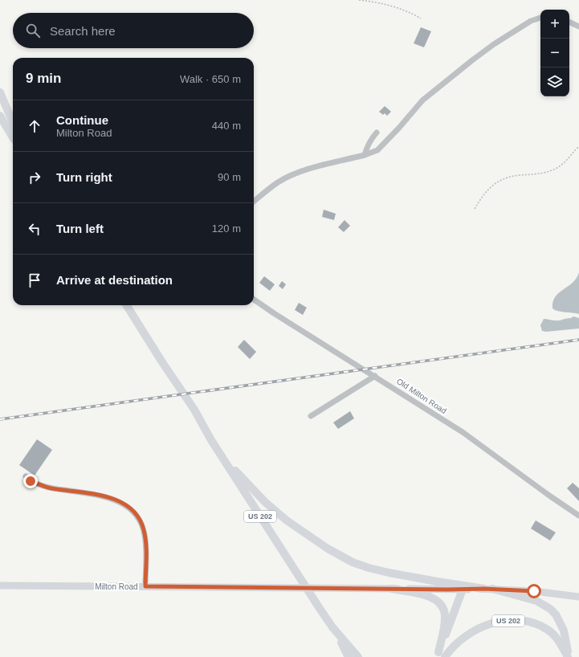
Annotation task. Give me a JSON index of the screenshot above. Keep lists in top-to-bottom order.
{
  "streets": {
    "highway": ["US 202"],
    "main road": ["Milton Road"],
    "street": ["Old Milton Road"]
  },
  "page": {
    "map_buttons": ["+", "−"],
    "search": "Search here",
    "heading": ["9 min", "Walk · 650 m"],
    "list": [
      ["Continue", "Milton Road", "440 m"],
      ["Turn right", "90 m"],
      ["Turn left", "120 m"],
      "Arrive at destination"
    ]
  }
}
